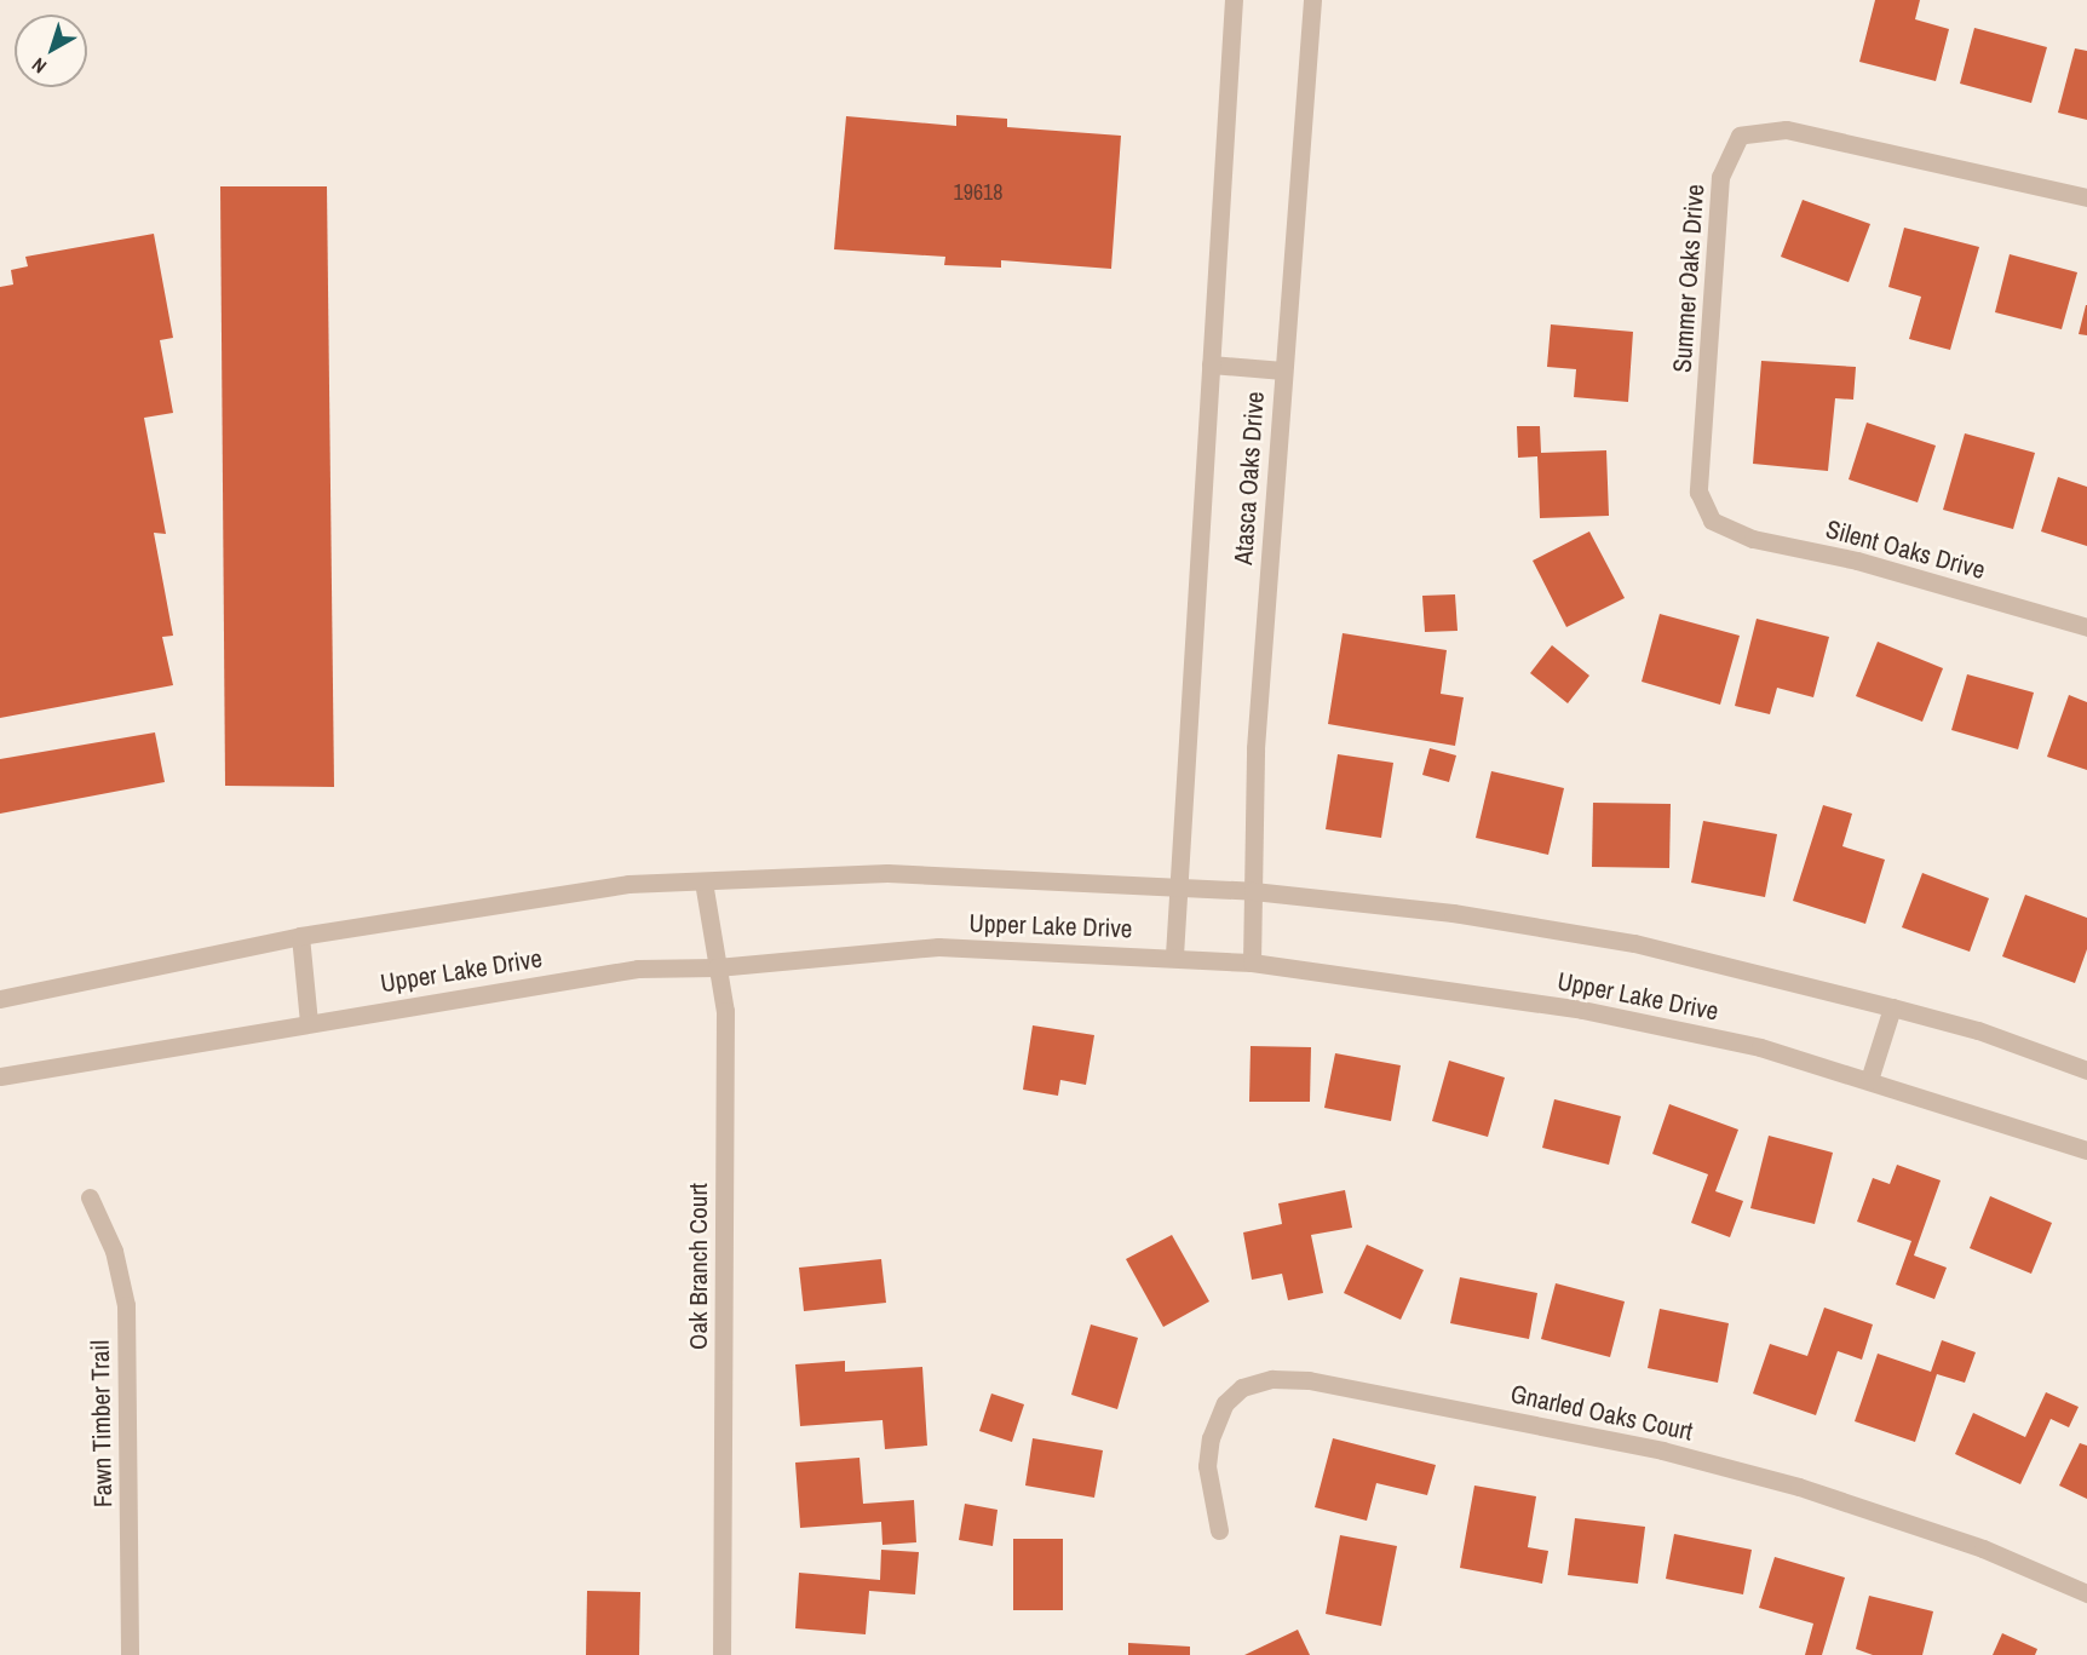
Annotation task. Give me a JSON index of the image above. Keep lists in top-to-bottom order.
{
  "streets": {
    "street": [
      "Summer Oaks Drive",
      "Atasca Oaks Drive",
      "Silent Oaks Drive",
      "Upper Lake Drive",
      "Oak Branch Court",
      "Gnarled Oaks Court",
      "Fawn Timber Trail"
    ]
  },
  "crossings": [
    ["Summer Oaks Drive", "Silent Oaks Drive"],
    ["Atasca Oaks Drive", "Upper Lake Drive"],
    ["Upper Lake Drive", "Oak Branch Court"]
  ],
  "house_numbers": ["19618"],
  "north": "bottom left"
}
